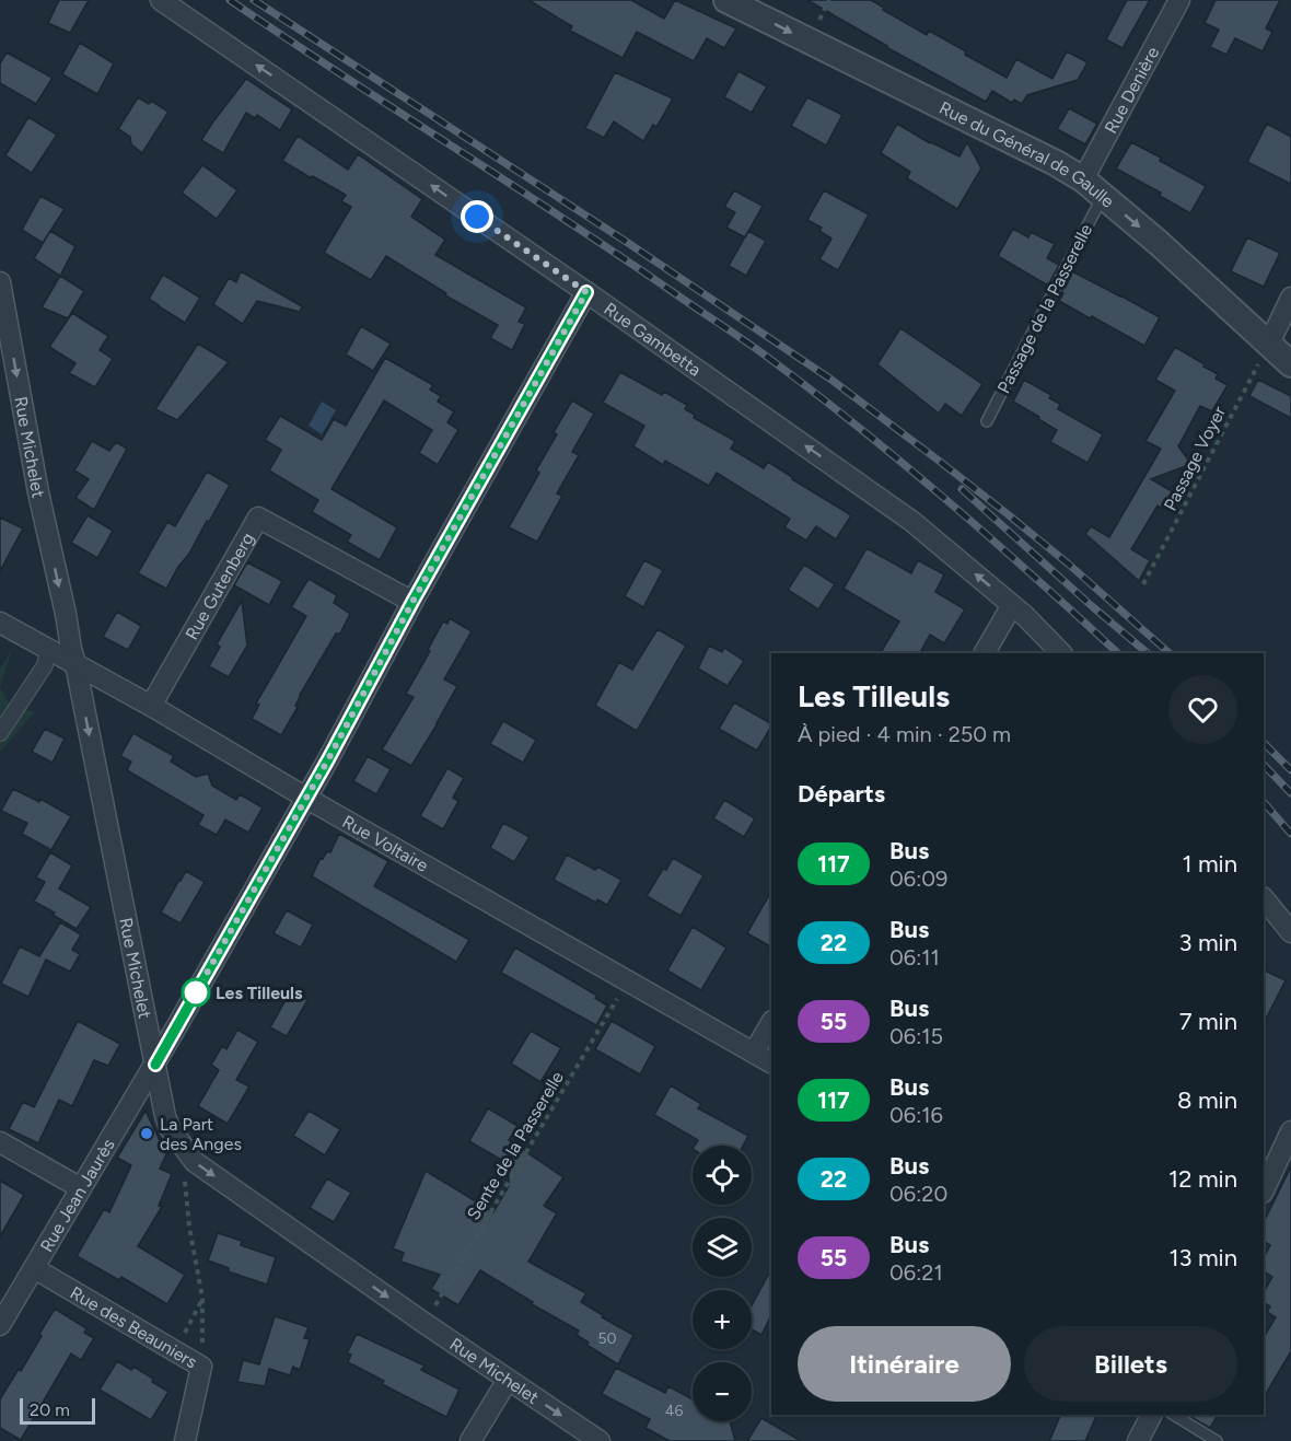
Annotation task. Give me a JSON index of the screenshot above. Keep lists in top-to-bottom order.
{
  "streets": {
    "street": [
      "Rue Denière",
      "Rue du Général de Gaulle",
      "Rue Gambetta",
      "Rue Michelet",
      "Rue Gutenberg",
      "Rue Voltaire",
      "Rue Jean Jaurès",
      "Rue des Beauniers"
    ],
    "lane": ["Passage de la Passerelle"],
    "path": ["Passage Voyer", "Sente de la Passerelle"]
  },
  "crossings": [
    ["Rue Denière", "Rue du Général de Gaulle"],
    ["Rue du Général de Gaulle", "Passage de la Passerelle"],
    ["Rue du Général de Gaulle", "Passage Voyer"],
    ["Rue Gambetta", "Rue Jean Jaurès"],
    ["Rue Michelet", "Rue Voltaire"],
    ["Rue Michelet", "Sente de la Passerelle"],
    ["Rue Michelet", "Rue Jean Jaurès"],
    ["Rue Gutenberg", "Rue Voltaire"],
    ["Rue Gutenberg", "Rue Jean Jaurès"],
    ["Rue Voltaire", "Sente de la Passerelle"],
    ["Rue Voltaire", "Rue Jean Jaurès"],
    ["Rue Jean Jaurès", "Rue des Beauniers"]
  ],
  "one_way": ["Rue du Général de Gaulle", "Rue Gambetta", "Rue Michelet"],
  "places": ["Les Tilleuls", "La Part des Anges"],
  "lines": ["bus line 117"],
  "house_numbers": ["50", "46"],
  "scale_bar": "20 m",
  "page": {
    "heading": [
      ["Les Tilleuls", "À pied · 4 min · 250 m"],
      "Départs"
    ],
    "list": [
      {
        "mark": "117",
        "name": "Bus",
        "note": "06:09",
        "value": "1 min"
      },
      {
        "mark": "22",
        "name": "Bus",
        "note": "06:11",
        "value": "3 min"
      },
      {
        "mark": "55",
        "name": "Bus",
        "note": "06:15",
        "value": "7 min"
      },
      {
        "mark": "117",
        "name": "Bus",
        "note": "06:16",
        "value": "8 min"
      },
      {
        "mark": "22",
        "name": "Bus",
        "note": "06:20",
        "value": "12 min"
      },
      {
        "mark": "55",
        "name": "Bus",
        "note": "06:21",
        "value": "13 min"
      }
    ],
    "map_buttons": ["+", "−"],
    "buttons": ["Itinéraire", "Billets"],
    "scale": "20 m"
  }
}
